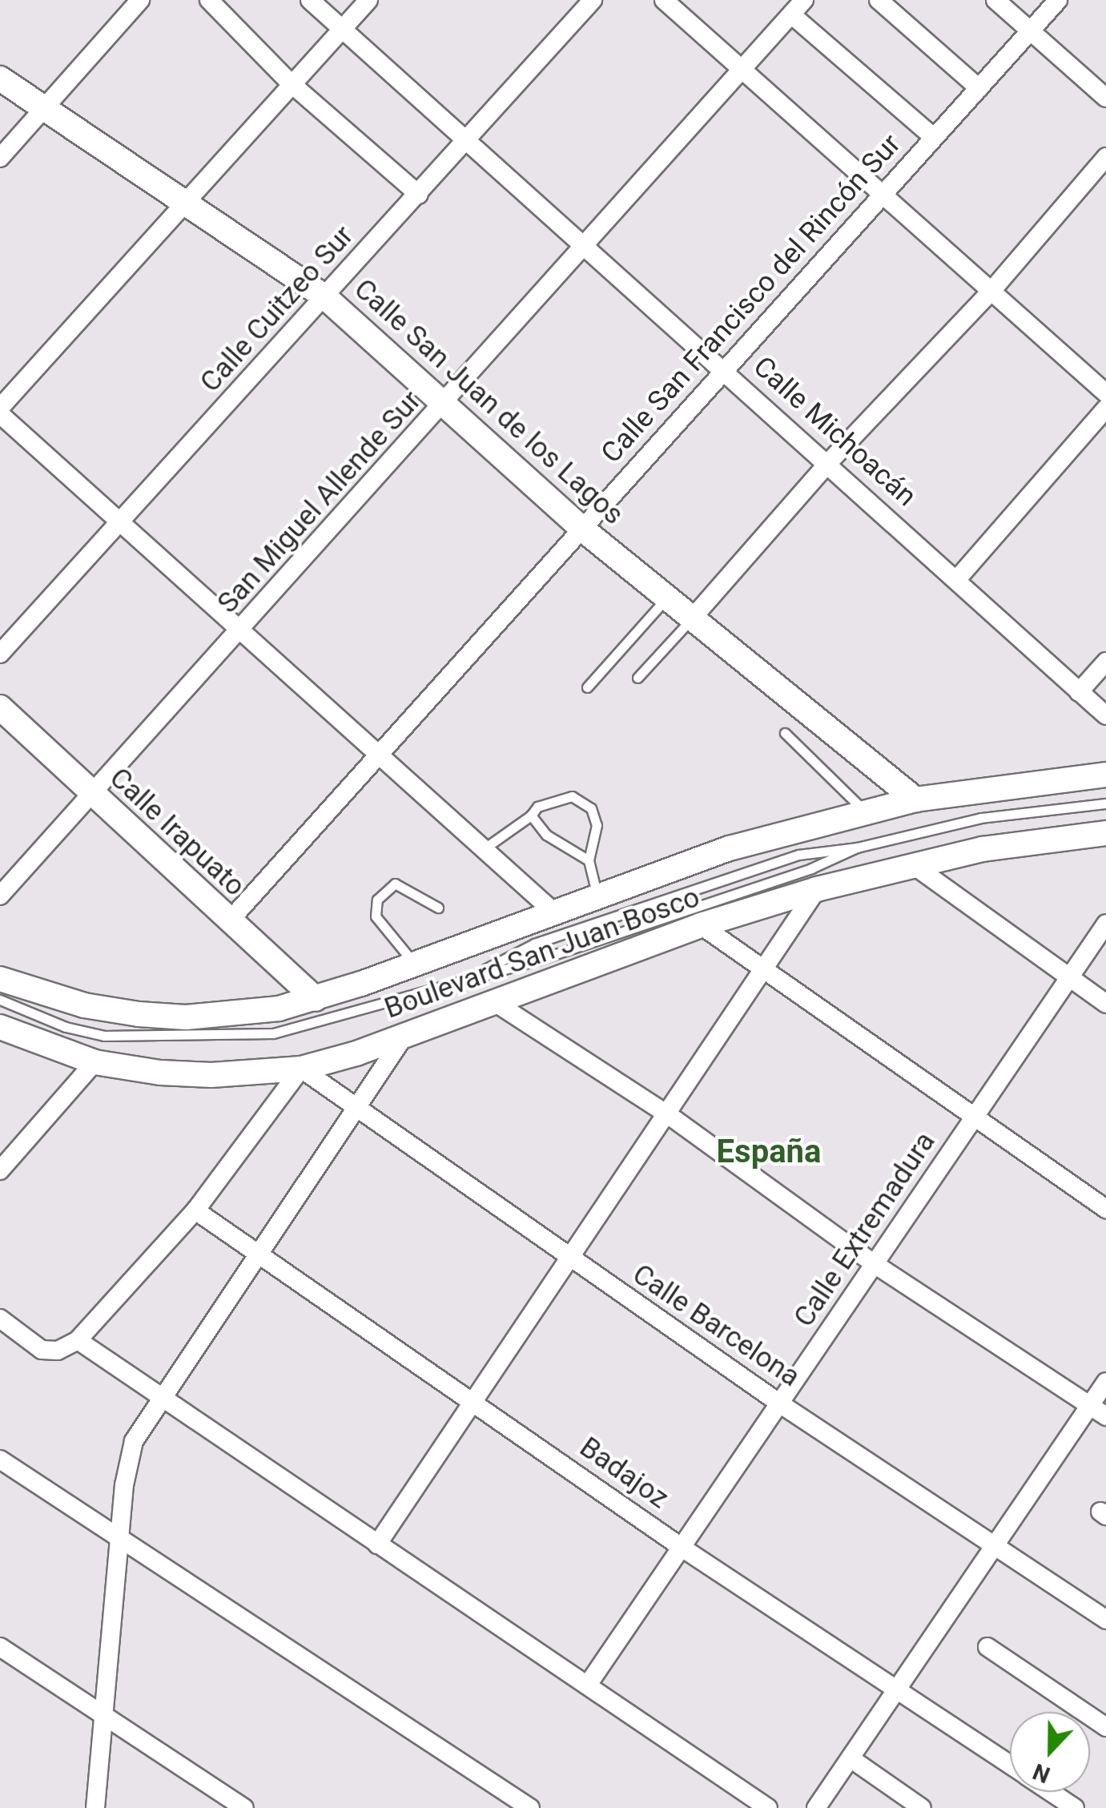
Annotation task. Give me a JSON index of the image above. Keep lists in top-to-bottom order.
{
  "streets": {
    "street": [
      "Calle San Francisco del Rincón Sur",
      "Calle Cuitzeo Sur",
      "Calle San Juan de los Lagos",
      "Calle Michoacán",
      "San Miguel Allende Sur",
      "Calle Irapuato",
      "Boulevard San Juan Bosco",
      "Calle Extremadura",
      "Calle Barcelona",
      "Badajoz"
    ]
  },
  "crossings": [
    ["Calle San Francisco del Rincón Sur", "Calle San Juan de los Lagos"],
    ["Calle San Francisco del Rincón Sur", "Calle Michoacán"],
    ["Calle San Francisco del Rincón Sur", "Calle Irapuato"],
    ["Calle Cuitzeo Sur", "Calle San Juan de los Lagos"],
    ["Calle Cuitzeo Sur", "Calle Michoacán"],
    ["Calle San Juan de los Lagos", "San Miguel Allende Sur"],
    ["Calle San Juan de los Lagos", "Boulevard San Juan Bosco"],
    ["Calle Michoacán", "San Miguel Allende Sur"],
    ["San Miguel Allende Sur", "Calle Irapuato"],
    ["Calle Irapuato", "Boulevard San Juan Bosco"],
    ["Boulevard San Juan Bosco", "Calle Barcelona"],
    ["Calle Extremadura", "Calle Barcelona"],
    ["Calle Extremadura", "Badajoz"]
  ],
  "districts": ["España"],
  "north": "bottom"
}
